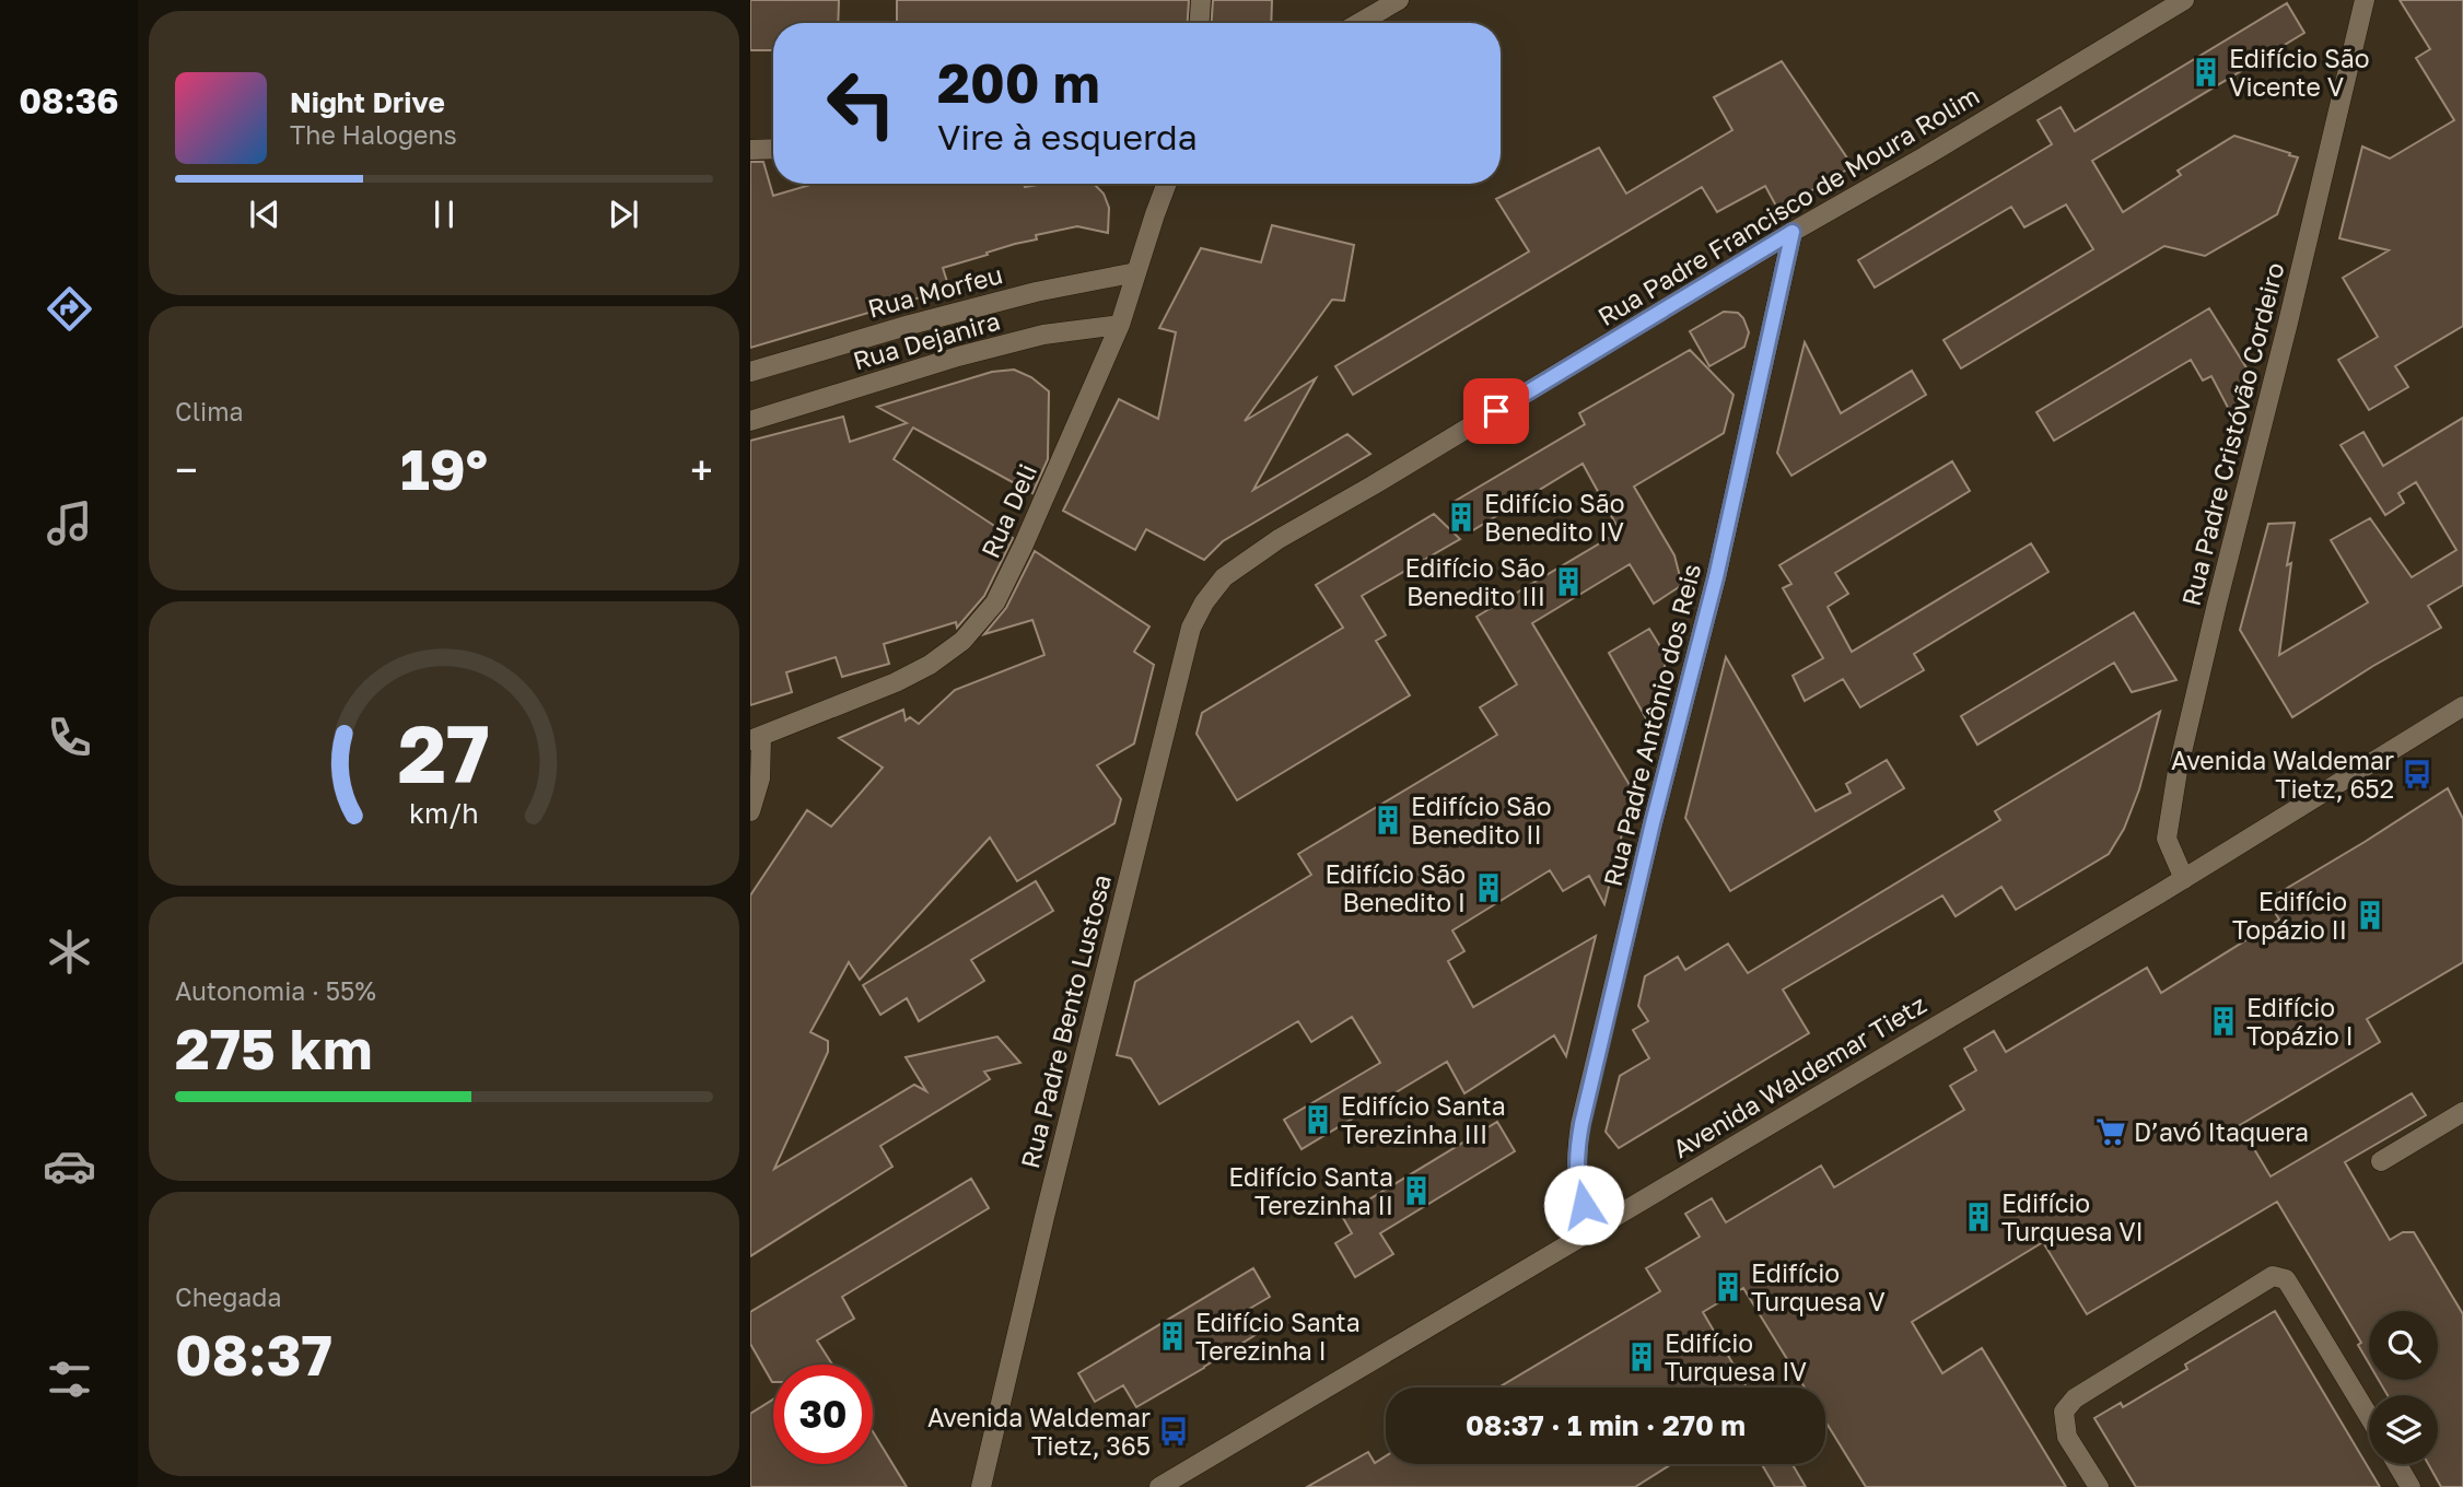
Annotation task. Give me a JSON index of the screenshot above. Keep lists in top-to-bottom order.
{
  "streets": {
    "street": [
      "Rua Padre Francisco de Moura Rolim",
      "Rua Morfeu",
      "Rua Dejanira",
      "Rua Padre Cristóvão Cordeiro",
      "Rua Deli",
      "Rua Padre Antônio dos Reis",
      "Rua Padre Bento Lustosa",
      "Avenida Waldemar Tietz"
    ]
  },
  "crossings": [
    ["Rua Padre Francisco de Moura Rolim", "Rua Padre Antônio dos Reis"],
    ["Rua Padre Francisco de Moura Rolim", "Rua Padre Bento Lustosa"],
    ["Rua Morfeu", "Rua Deli"],
    ["Rua Dejanira", "Rua Deli"],
    ["Rua Padre Cristóvão Cordeiro", "Avenida Waldemar Tietz"],
    ["Rua Padre Antônio dos Reis", "Avenida Waldemar Tietz"]
  ],
  "places": {
    "building": [
      "Edifício São Vicente V",
      "Edifício São Benedito IV",
      "Edifício São Benedito III",
      "Edifício São Benedito II",
      "Edifício São Benedito I",
      "Edifício Topázio II",
      "Edifício Topázio I",
      "Edifício Santa Terezinha III",
      "Edifício Santa Terezinha II",
      "Edifício Turquesa VI",
      "Edifício Turquesa V",
      "Edifício Santa Terezinha I",
      "Edifício Turquesa IV"
    ],
    "bus stop": ["Avenida Waldemar Tietz, 652", "Avenida Waldemar Tietz, 365"],
    "supermarket": ["D’avó Itaquera"]
  },
  "page": {
    "tabs": "08:36",
    "turn": ["200 m", "Vire à esquerda"],
    "song": ["Night Drive", "The Halogens"],
    "tile": [
      "Clima",
      ["Autonomia · 55%", "275 km"],
      ["Chegada", "08:37"]
    ],
    "heat": ["−", "19°", "+"],
    "limit": "30",
    "trip": "08:37 · 1 min · 270 m",
    "gauge": ["27", "km/h"]
  }
}
